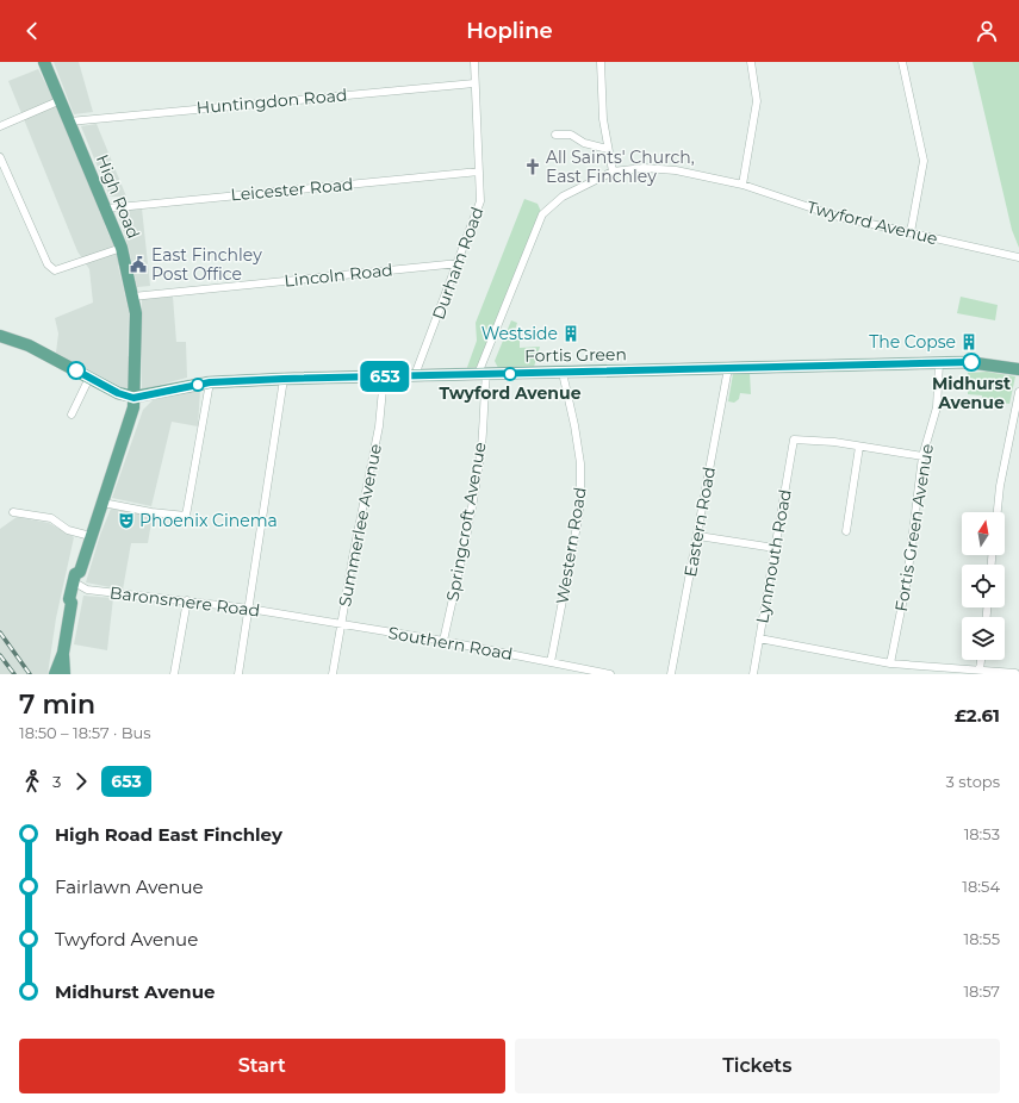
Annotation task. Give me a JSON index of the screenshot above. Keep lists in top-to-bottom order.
{
  "streets": {
    "main road": ["High Road", "Fortis Green"],
    "street": [
      "Huntingdon Road",
      "Leicester Road",
      "Twyford Avenue",
      "Durham Road",
      "Lincoln Road",
      "Springcroft Avenue",
      "Eastern Road",
      "Summerlee Avenue",
      "Fortis Green Avenue",
      "Western Road",
      "Lynmouth Road",
      "Baronsmere Road",
      "Southern Road"
    ]
  },
  "crossings": [
    ["Huntingdon Road", "High Road"],
    ["Huntingdon Road", "Durham Road"],
    ["Leicester Road", "High Road"],
    ["Leicester Road", "Durham Road"],
    ["High Road", "Lincoln Road"],
    ["High Road", "Fortis Green"],
    ["High Road", "Baronsmere Road"],
    ["Twyford Avenue", "Fortis Green"],
    ["Twyford Avenue", "Springcroft Avenue"],
    ["Durham Road", "Lincoln Road"],
    ["Durham Road", "Fortis Green"],
    ["Fortis Green", "Springcroft Avenue"],
    ["Fortis Green", "Eastern Road"],
    ["Fortis Green", "Summerlee Avenue"],
    ["Fortis Green", "Fortis Green Avenue"],
    ["Fortis Green", "Western Road"],
    ["Springcroft Avenue", "Southern Road"],
    ["Summerlee Avenue", "Southern Road"],
    ["Western Road", "Southern Road"],
    ["Baronsmere Road", "Southern Road"]
  ],
  "places": {
    "church": ["All Saints' Church, East Finchley"],
    "public building": ["East Finchley Post Office"],
    "building": ["Westside", "The Copse"],
    "other": ["Midhurst Avenue", "Twyford Avenue"],
    "theatre": ["Phoenix Cinema"]
  },
  "lines": ["bus line 653"],
  "north": "top",
  "page": {
    "header": "Hopline",
    "on_map": "653",
    "heading": ["7 min", "18:50 – 18:57 · Bus", "£2.61"],
    "legs": ["3", "653", "3 stops"],
    "list": [
      {
        "name": "High Road East Finchley",
        "value": "18:53"
      },
      {
        "name": "Fairlawn Avenue",
        "value": "18:54"
      },
      {
        "name": "Twyford Avenue",
        "value": "18:55"
      },
      {
        "name": "Midhurst Avenue",
        "value": "18:57"
      }
    ],
    "buttons": ["Start", "Tickets"]
  }
}
